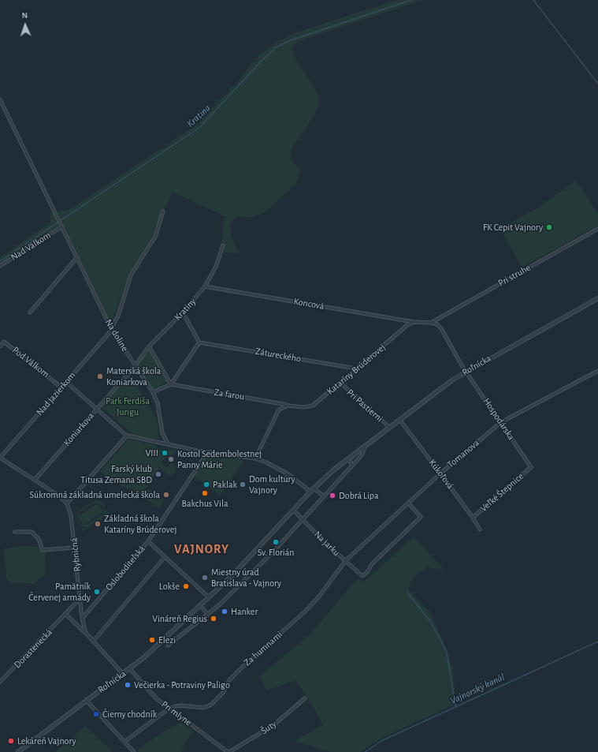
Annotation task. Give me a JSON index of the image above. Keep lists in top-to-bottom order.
{
  "streets": {
    "street": [
      "Nad Válkom",
      "Pri struhe",
      "Koncová",
      "Kratiny",
      "Na doline",
      "Zátureckého",
      "Pod Válkom",
      "Roľnícka",
      "Kataríny Brúderovej",
      "Nad jazierkom",
      "Za farou",
      "Pri Pastierni",
      "Hospodárska",
      "Koniarkova",
      "Tomanova",
      "Kúkoľová",
      "Veľké Štepnice",
      "Na jarku",
      "Rybničná",
      "Osloboditeľská",
      "Dorastenecká",
      "Za humnami",
      "Pri mlyne",
      "Šuty"
    ]
  },
  "crossings": [
    ["Nad Válkom", "Na doline"],
    ["Koncová", "Kratiny"],
    ["Koncová", "Kataríny Brúderovej"],
    ["Kratiny", "Na doline"],
    ["Kratiny", "Koniarkova"],
    ["Na doline", "Nad jazierkom"],
    ["Na doline", "Koniarkova"],
    ["Zátureckého", "Kataríny Brúderovej"],
    ["Pod Válkom", "Nad jazierkom"],
    ["Roľnícka", "Pri Pastierni"],
    ["Roľnícka", "Hospodárska"],
    ["Roľnícka", "Kúkoľová"],
    ["Roľnícka", "Na jarku"],
    ["Roľnícka", "Rybničná"],
    ["Roľnícka", "Pri mlyne"],
    ["Kataríny Brúderovej", "Za farou"],
    ["Kataríny Brúderovej", "Pri Pastierni"],
    ["Hospodárska", "Tomanova"],
    ["Hospodárska", "Veľké Štepnice"],
    ["Tomanova", "Kúkoľová"],
    ["Tomanova", "Na jarku"],
    ["Tomanova", "Za humnami"],
    ["Kúkoľová", "Veľké Štepnice"],
    ["Na jarku", "Za humnami"],
    ["Rybničná", "Osloboditeľská"],
    ["Rybničná", "Dorastenecká"],
    ["Za humnami", "Pri mlyne"],
    ["Pri mlyne", "Šuty"]
  ],
  "districts": ["VAJNORY"],
  "water": ["Kratina", "Vajnorský kanál"],
  "parks": ["Park Ferdiša Jurigu"],
  "places": [
    "FK Cepit Vajnory",
    "Materská škola Koniarkova",
    "VIII",
    "Kostol Sedembolestnej Panny Márie",
    "Farský klub Titusa Zemana SBD",
    "Paklak",
    "Dom kultúry Vajnory",
    "Bakchus Vila",
    "Súkromná základná umelecká škola",
    "Dobrá Lipa",
    "Základná škola Kataríny Brúderovej",
    "Sv. Florián",
    "Miestny úrad Bratislava - Vajnory",
    "Lokše",
    "Pamätník Červenej armády",
    "Hanker",
    "Vináreň Regius",
    "Elezi",
    "Večierka - Potraviny Paligo",
    "Čierny chodník",
    "Lekáreň Vajnory"
  ],
  "north": "top"
}
